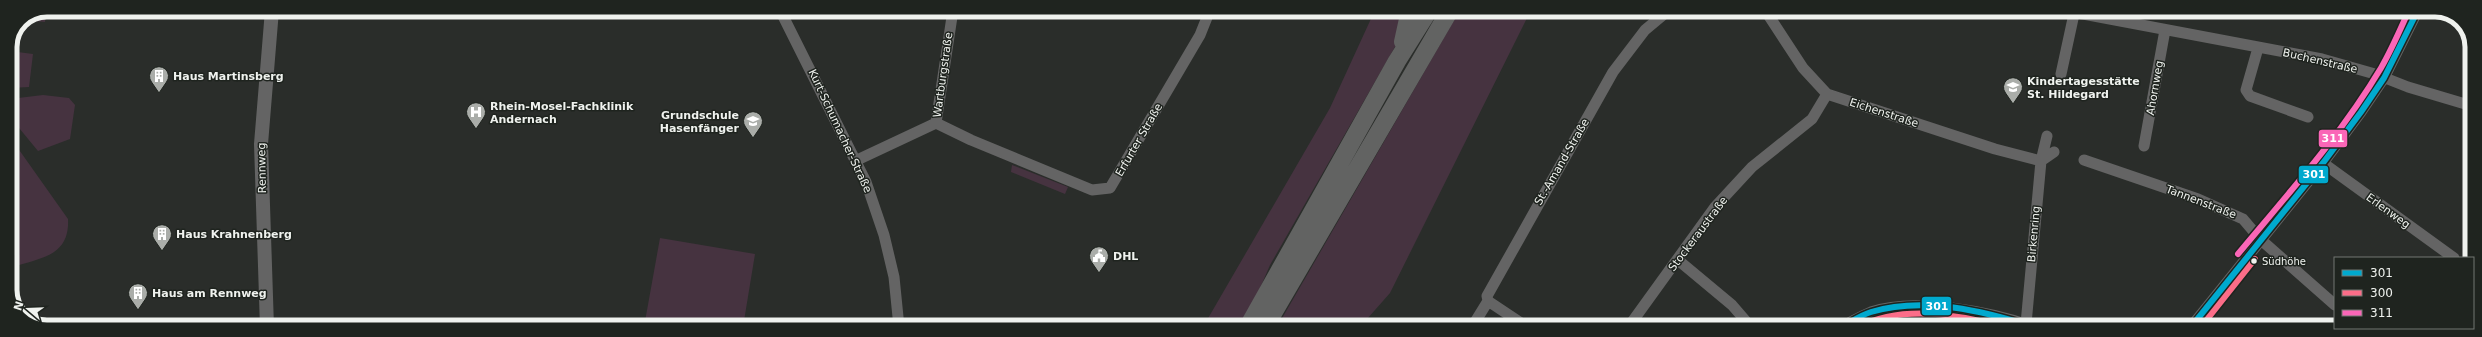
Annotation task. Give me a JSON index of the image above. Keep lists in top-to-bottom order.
{
  "streets": {
    "street": [
      "Buchenstraße",
      "Wartburgstraße",
      "Ahornweg",
      "Eichenstraße",
      "Kurt-Schumacher-Straße",
      "Erfurter Straße",
      "St.-Amand-Straße",
      "Rennweg",
      "Tannenstraße",
      "Erlenweg",
      "Stockeraustraße",
      "Birkenring"
    ]
  },
  "crossings": [
    ["Buchenstraße", "Ahornweg"],
    ["Wartburgstraße", "Kurt-Schumacher-Straße"],
    ["Wartburgstraße", "Erfurter Straße"],
    ["Eichenstraße", "Stockeraustraße"],
    ["Eichenstraße", "Birkenring"]
  ],
  "places": {
    "building": ["Haus Martinsberg", "Haus Krahnenberg", "Haus am Rennweg"],
    "school or university": ["Kindertagesstätte St. Hildegard", "Grundschule Hasenfänger"],
    "hospital": ["Rhein-Mosel-Fachklinik Andernach"],
    "other": ["Südhöhe"],
    "public building": ["DHL"]
  },
  "lines": ["transit line 301", "transit line 311", "transit line 300"],
  "legend": ["301", "300", "311"],
  "north": "left"
}
